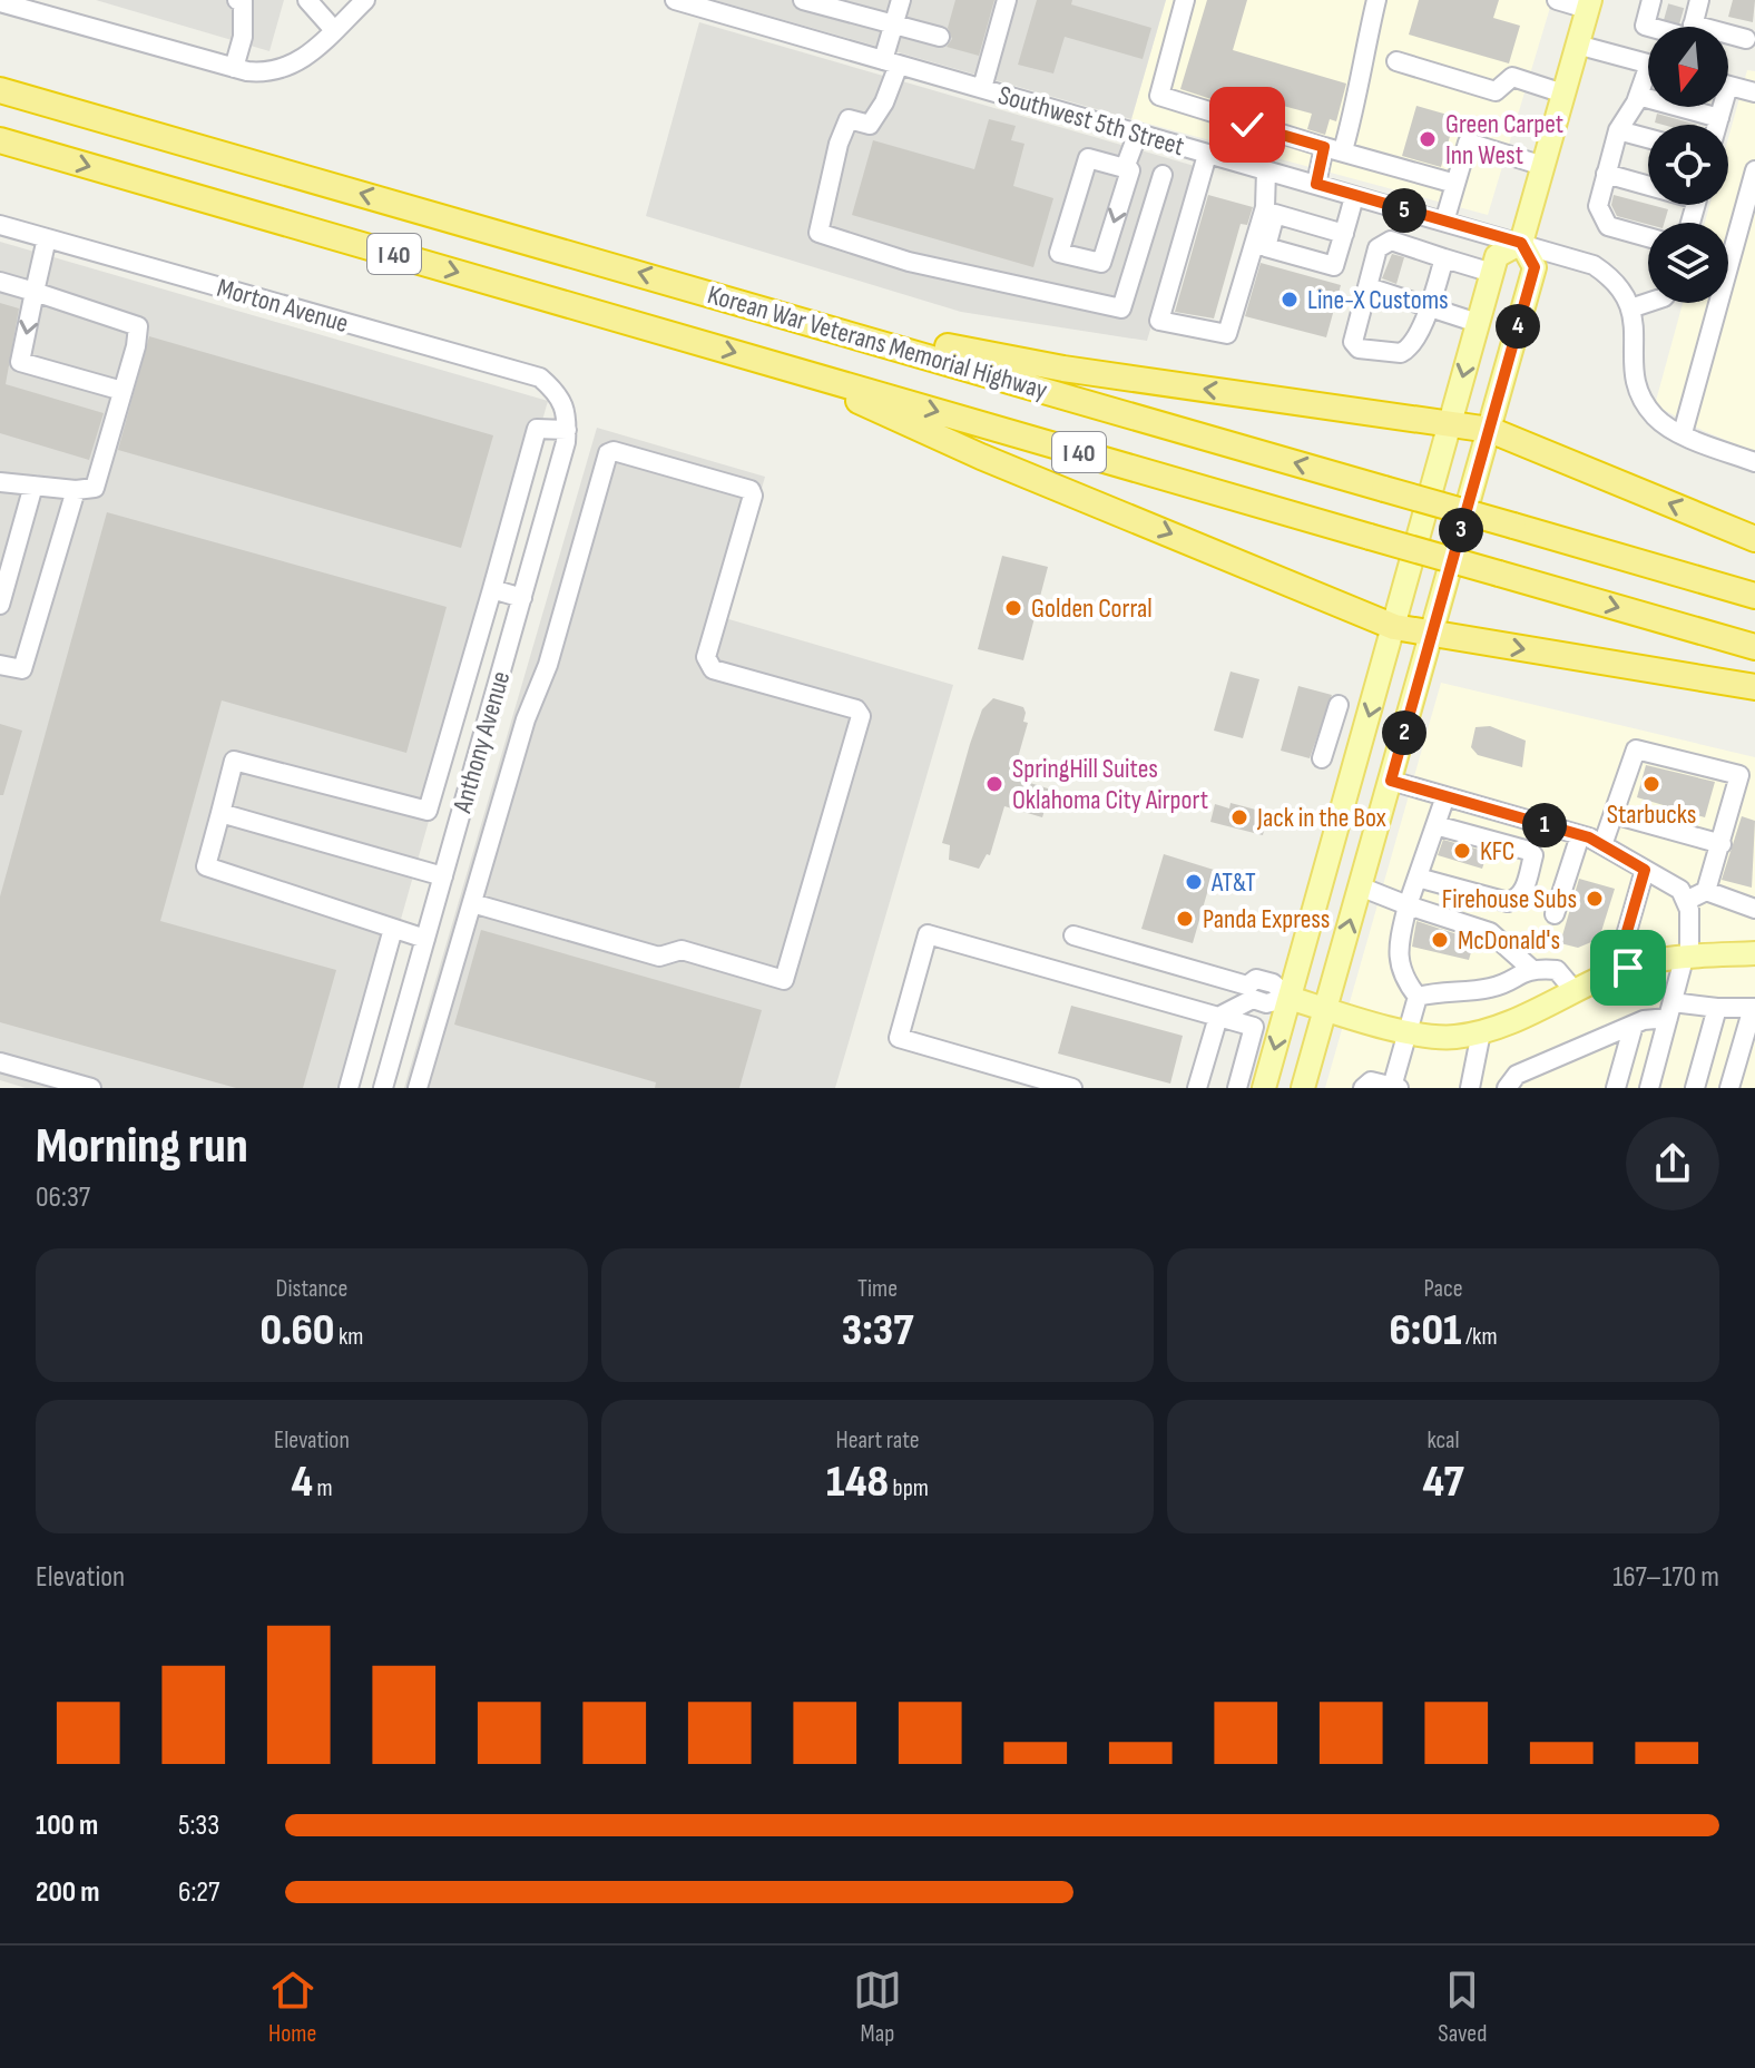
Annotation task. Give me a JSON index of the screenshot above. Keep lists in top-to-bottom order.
{
  "streets": {
    "highway": ["I 40", "Korean War Veterans Memorial Highway"],
    "street": ["Southwest 5th Street", "Morton Avenue", "Anthony Avenue"]
  },
  "crossings": [
    ["Morton Avenue", "Anthony Avenue"]
  ],
  "places": [
    "Green Carpet Inn West",
    "Line-X Customs",
    "Golden Corral",
    "SpringHill Suites Oklahoma City Airport",
    "Starbucks",
    "Jack in the Box",
    "KFC",
    "AT&T",
    "Firehouse Subs",
    "Panda Express",
    "McDonald's"
  ],
  "north": "bottom",
  "page": {
    "pins": [
      "5",
      "4",
      "3",
      "2",
      "1"
    ],
    "heading": ["Morning run", "06:37"],
    "stats": [
      ["Distance", "0.60 km"],
      ["Time", "3:37"],
      ["Pace", "6:01 /km"],
      ["Elevation", "4 m"],
      ["Heart rate", "148 bpm"],
      ["kcal", "47"]
    ],
    "chart": ["Elevation", "167–170 m"],
    "list": [
      {
        "name": "100 m",
        "note": "5:33"
      },
      {
        "name": "200 m",
        "note": "6:27"
      }
    ],
    "tabs": ["Home", "Map", "Saved"]
  }
}
